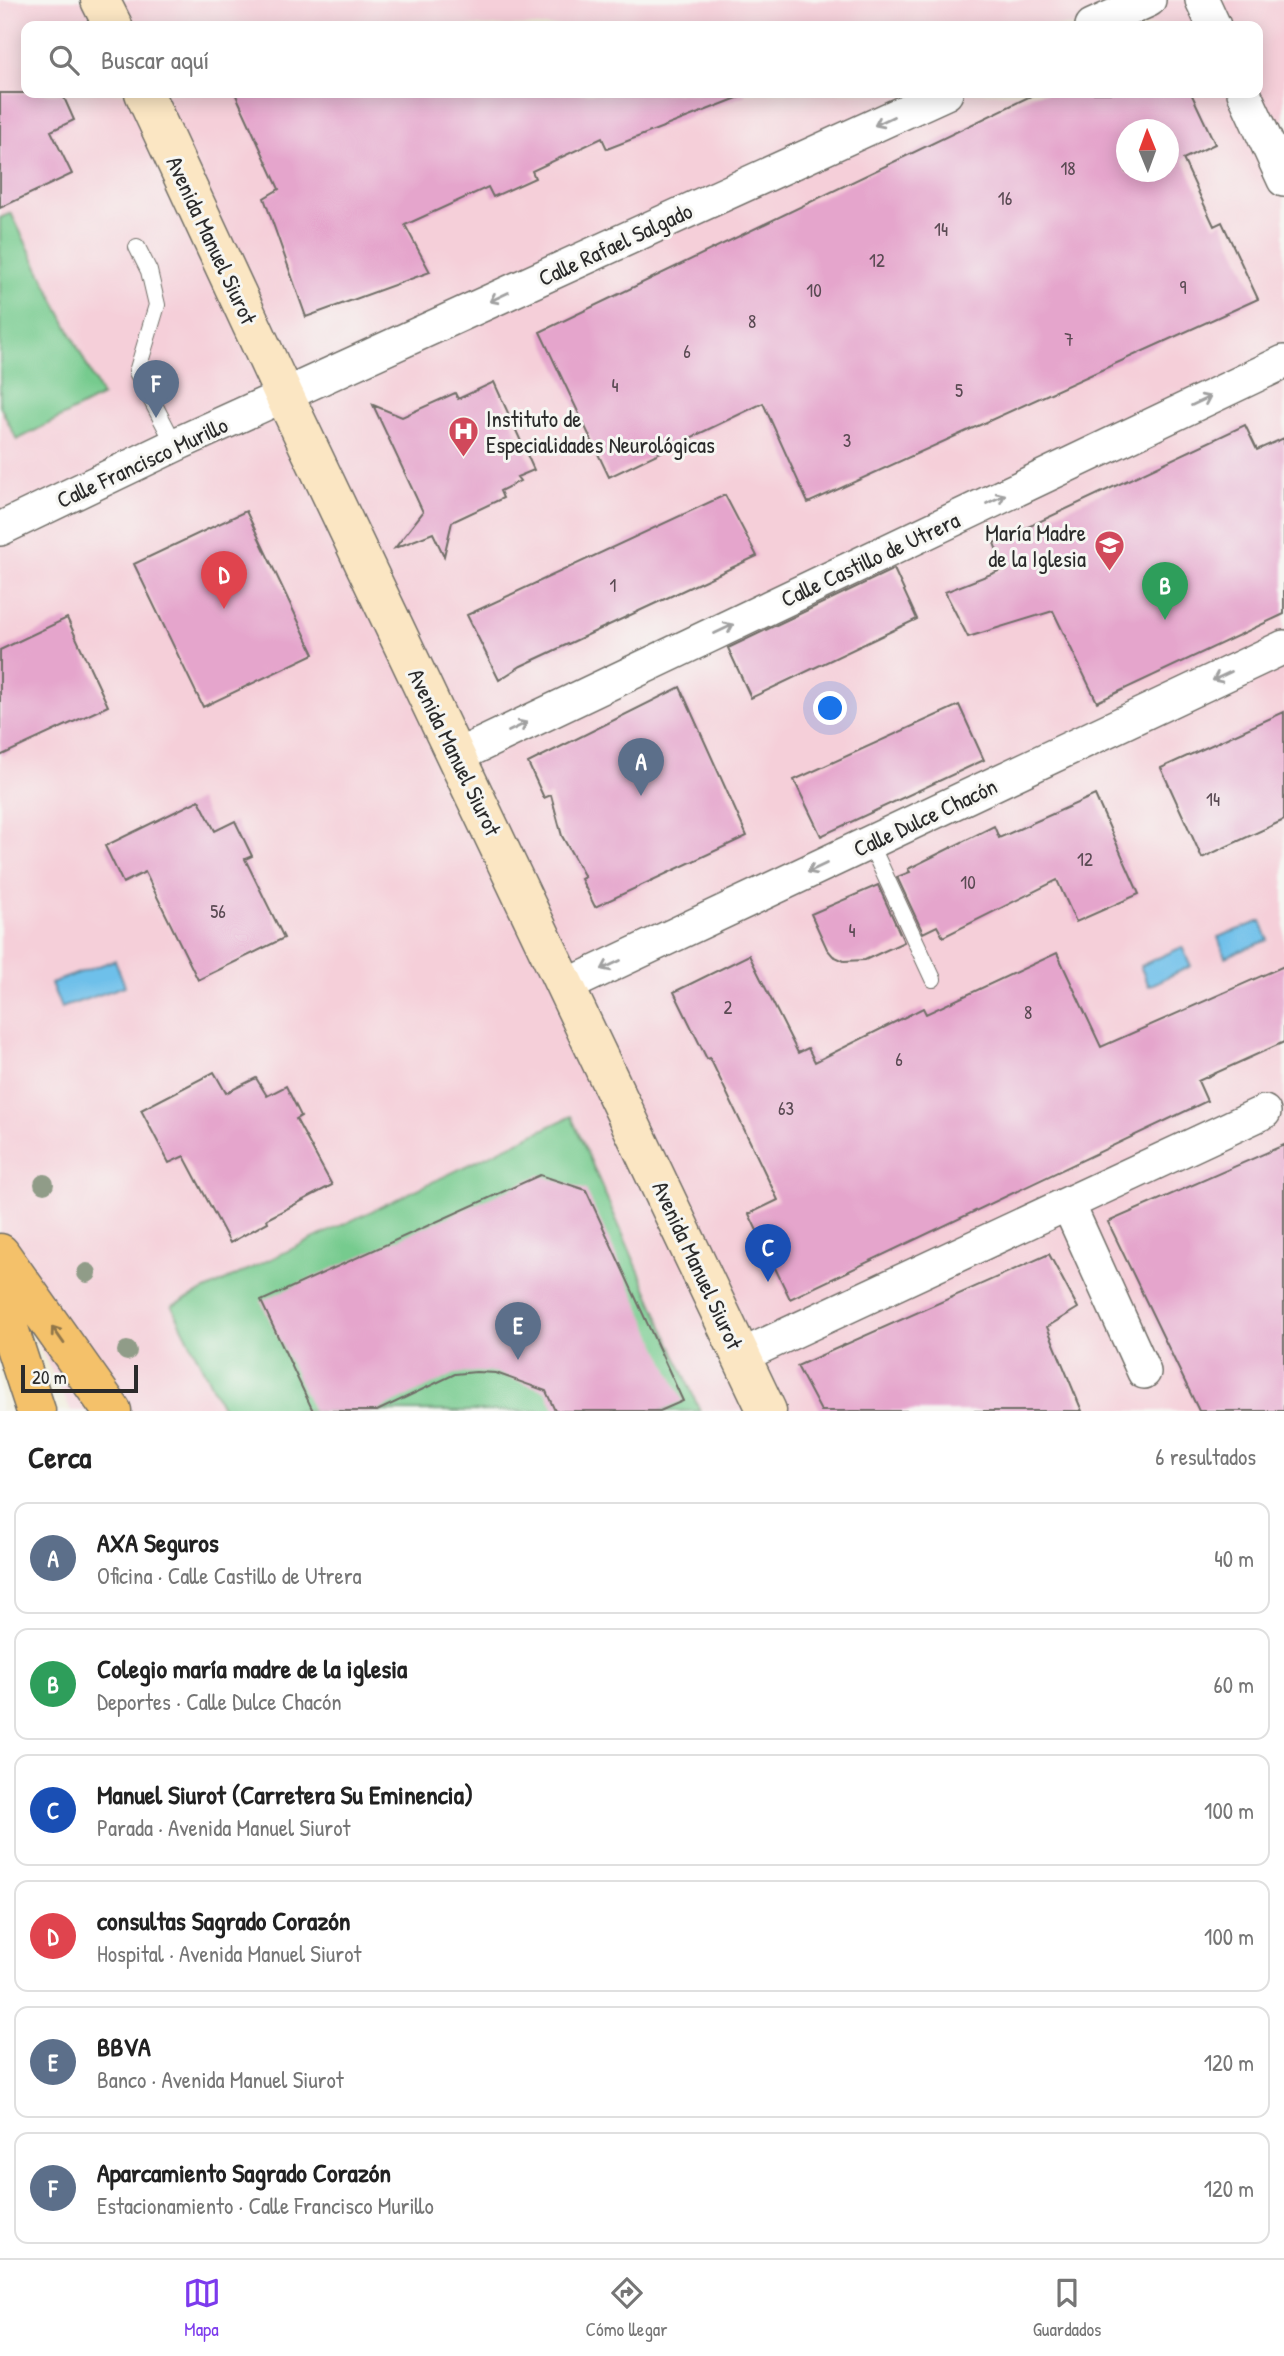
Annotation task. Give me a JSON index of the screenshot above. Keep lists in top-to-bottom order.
{
  "streets": {
    "street": [
      "Avenida Manuel Siurot",
      "Calle Rafael Salgado",
      "Calle Francisco Murillo",
      "Calle Castillo de Utrera",
      "Calle Dulce Chacón"
    ]
  },
  "crossings": [
    ["Avenida Manuel Siurot", "Calle Rafael Salgado"],
    ["Avenida Manuel Siurot", "Calle Francisco Murillo"],
    ["Avenida Manuel Siurot", "Calle Castillo de Utrera"],
    ["Avenida Manuel Siurot", "Calle Dulce Chacón"],
    ["Calle Rafael Salgado", "Calle Francisco Murillo"]
  ],
  "one_way": ["Calle Rafael Salgado", "Calle Castillo de Utrera", "Calle Dulce Chacón"],
  "places": {
    "hospital": ["Instituto de Especialidades Neurológicas"],
    "school or university": ["María Madre de la Iglesia"]
  },
  "house_numbers": [
    "18",
    "16",
    "14",
    "12",
    "9",
    "10",
    "8",
    "7",
    "6",
    "4",
    "5",
    "3",
    "1",
    "14",
    "12",
    "10",
    "56",
    "4",
    "2",
    "8",
    "6",
    "63"
  ],
  "scale_bar": "20 m",
  "north": "top",
  "page": {
    "search": "Buscar aquí",
    "pins": [
      "F",
      "D",
      "B",
      "A",
      "C",
      "E"
    ],
    "scale": "20 m",
    "heading": ["Cerca", "6 resultados"],
    "list": [
      {
        "mark": "A",
        "name": "AXA Seguros",
        "note": "Oficina · Calle Castillo de Utrera",
        "value": "40 m"
      },
      {
        "mark": "B",
        "name": "Colegio maría madre de la iglesia",
        "note": "Deportes · Calle Dulce Chacón",
        "value": "60 m"
      },
      {
        "mark": "C",
        "name": "Manuel Siurot (Carretera Su Eminencia)",
        "note": "Parada · Avenida Manuel Siurot",
        "value": "100 m"
      },
      {
        "mark": "D",
        "name": "consultas Sagrado Corazón",
        "note": "Hospital · Avenida Manuel Siurot",
        "value": "100 m"
      },
      {
        "mark": "E",
        "name": "BBVA",
        "note": "Banco · Avenida Manuel Siurot",
        "value": "120 m"
      },
      {
        "mark": "F",
        "name": "Aparcamiento Sagrado Corazón",
        "note": "Estacionamiento · Calle Francisco Murillo",
        "value": "120 m"
      }
    ],
    "nav": ["Mapa", "Cómo llegar", "Guardados"]
  }
}
